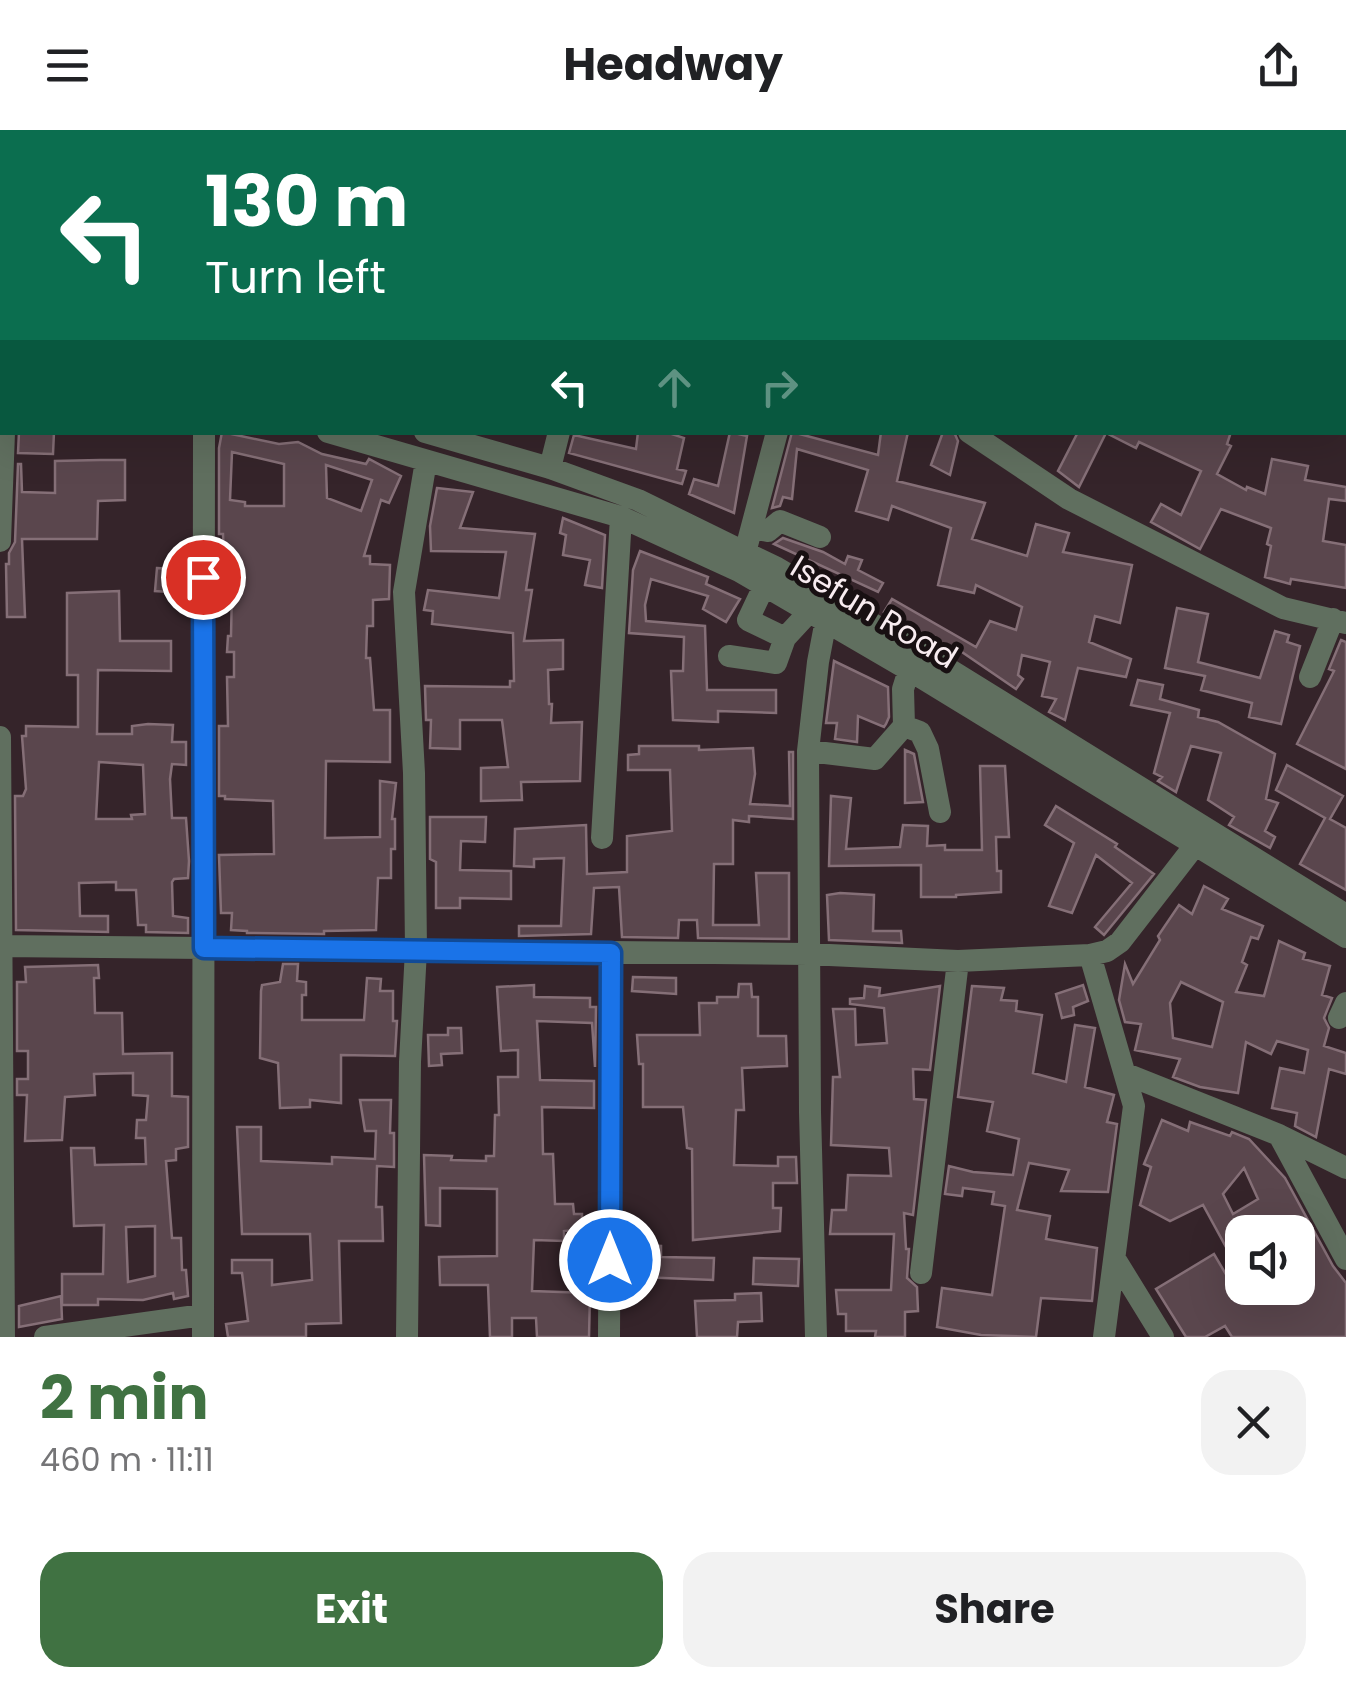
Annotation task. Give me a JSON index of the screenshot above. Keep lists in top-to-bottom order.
{
  "streets": {
    "street": ["Isefun Road"]
  },
  "page": {
    "header": "Headway",
    "turn": ["130 m", "Turn left"],
    "heading": ["2 min", "460 m · 11:11"],
    "buttons": ["Exit", "Share"]
  }
}
